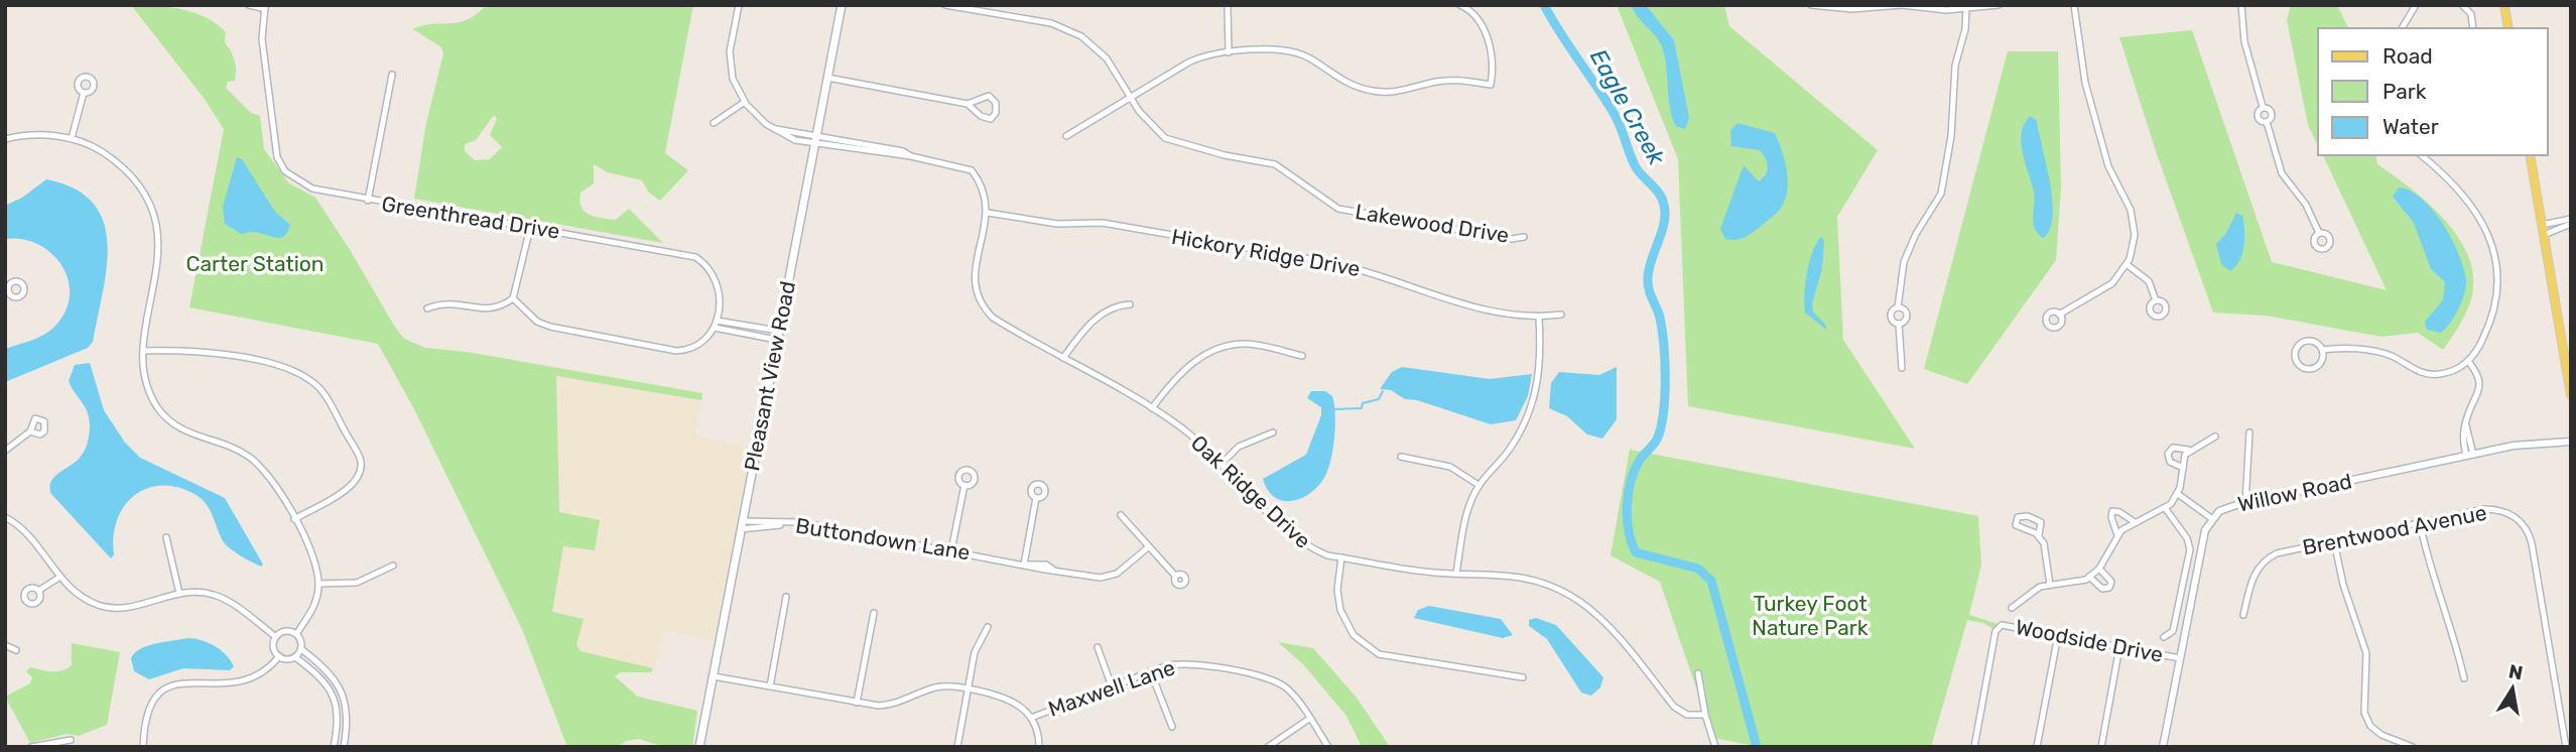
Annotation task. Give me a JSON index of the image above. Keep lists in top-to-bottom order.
{
  "streets": {
    "main road": ["Pleasant View Road"],
    "street": [
      "Greenthread Drive",
      "Lakewood Drive",
      "Hickory Ridge Drive",
      "Oak Ridge Drive",
      "Willow Road",
      "Brentwood Avenue",
      "Buttondown Lane",
      "Woodside Drive",
      "Maxwell Lane"
    ]
  },
  "crossings": [
    ["Hickory Ridge Drive", "Oak Ridge Drive"],
    ["Pleasant View Road", "Oak Ridge Drive"],
    ["Pleasant View Road", "Buttondown Lane"],
    ["Willow Road", "Woodside Drive"]
  ],
  "water": ["Eagle Creek"],
  "parks": ["Carter Station", "Turkey Foot Nature Park"],
  "legend": ["Road", "Park", "Water"],
  "north": "top"
}
